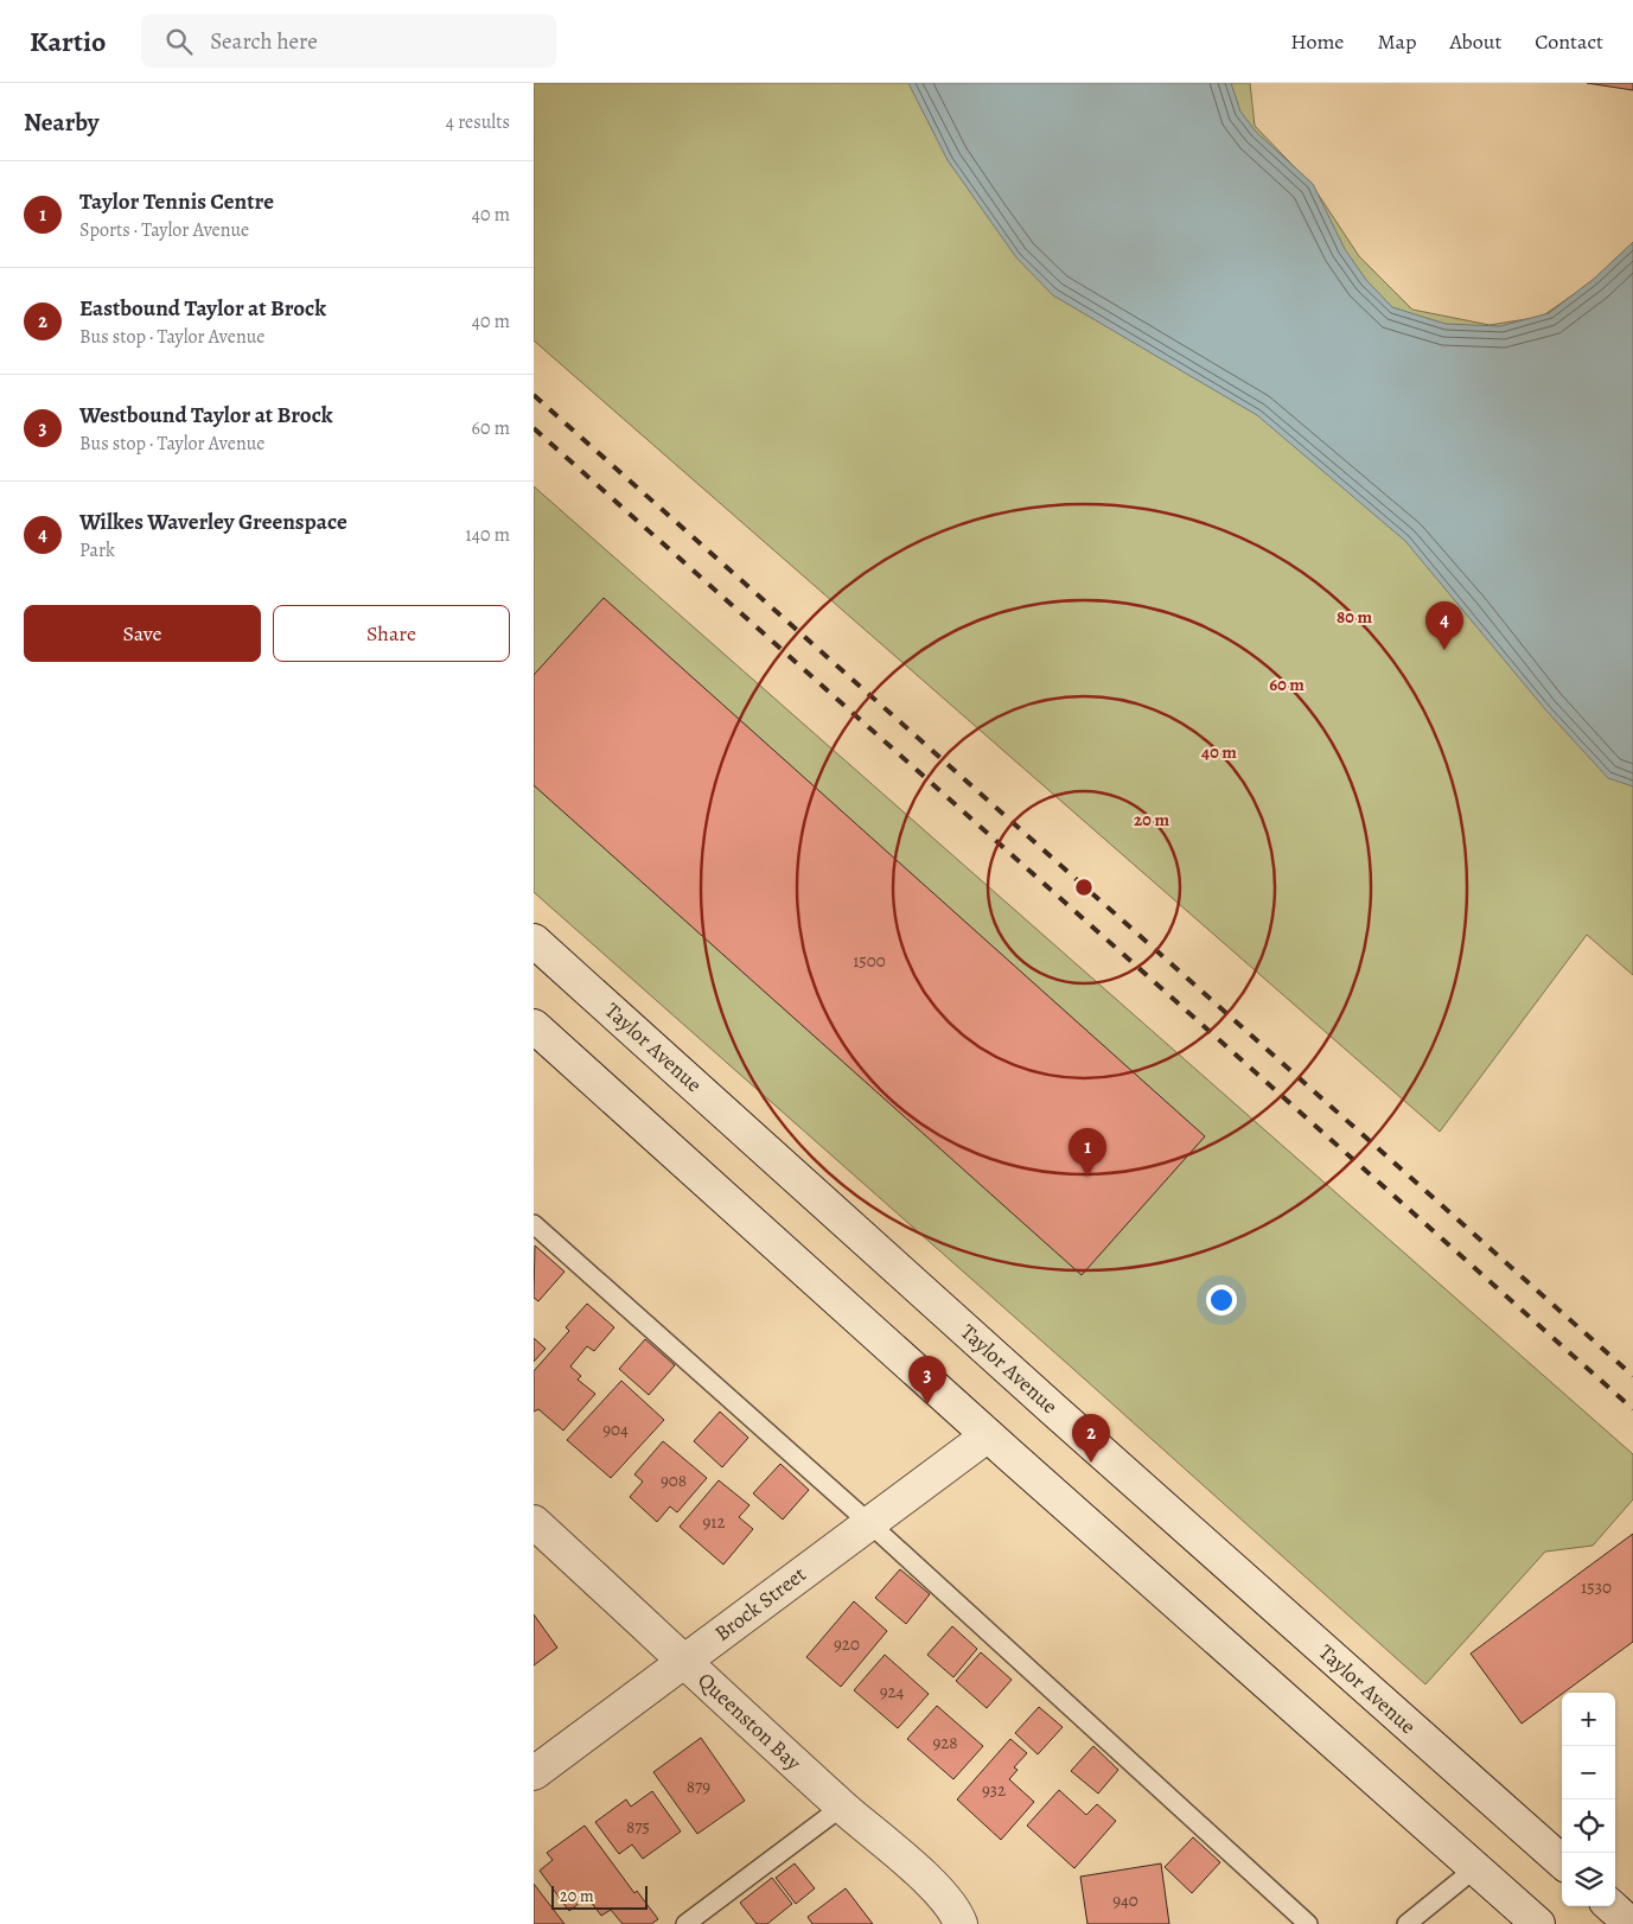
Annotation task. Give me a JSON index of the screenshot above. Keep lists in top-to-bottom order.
{
  "streets": {
    "main road": ["Taylor Avenue", "Brock Street", "Queenston Bay"]
  },
  "crossings": [
    ["Brock Street", "Queenston Bay"]
  ],
  "house_numbers": [
    "1500",
    "904",
    "908",
    "912",
    "1530",
    "920",
    "924",
    "928",
    "879",
    "932",
    "875",
    "940"
  ],
  "scale_bar": "20 m",
  "page": {
    "header": "Kartio",
    "search": "Search here",
    "nav": [
      "Home",
      "Map",
      "About",
      "Contact"
    ],
    "heading": ["Nearby", "4 results"],
    "list": [
      {
        "mark": "1",
        "name": "Taylor Tennis Centre",
        "note": "Sports · Taylor Avenue",
        "value": "40 m"
      },
      {
        "mark": "2",
        "name": "Eastbound Taylor at Brock",
        "note": "Bus stop · Taylor Avenue",
        "value": "40 m"
      },
      {
        "mark": "3",
        "name": "Westbound Taylor at Brock",
        "note": "Bus stop · Taylor Avenue",
        "value": "60 m"
      },
      {
        "mark": "4",
        "name": "Wilkes Waverley Greenspace",
        "note": "Park",
        "value": "140 m"
      }
    ],
    "buttons": ["Save", "Share"],
    "pins": [
      "4",
      "1",
      "3",
      "2"
    ],
    "map_buttons": ["+", "−"],
    "scale": "20 m"
  },
  "rings": [
    "80 m",
    "60 m",
    "40 m",
    "20 m"
  ]
}
